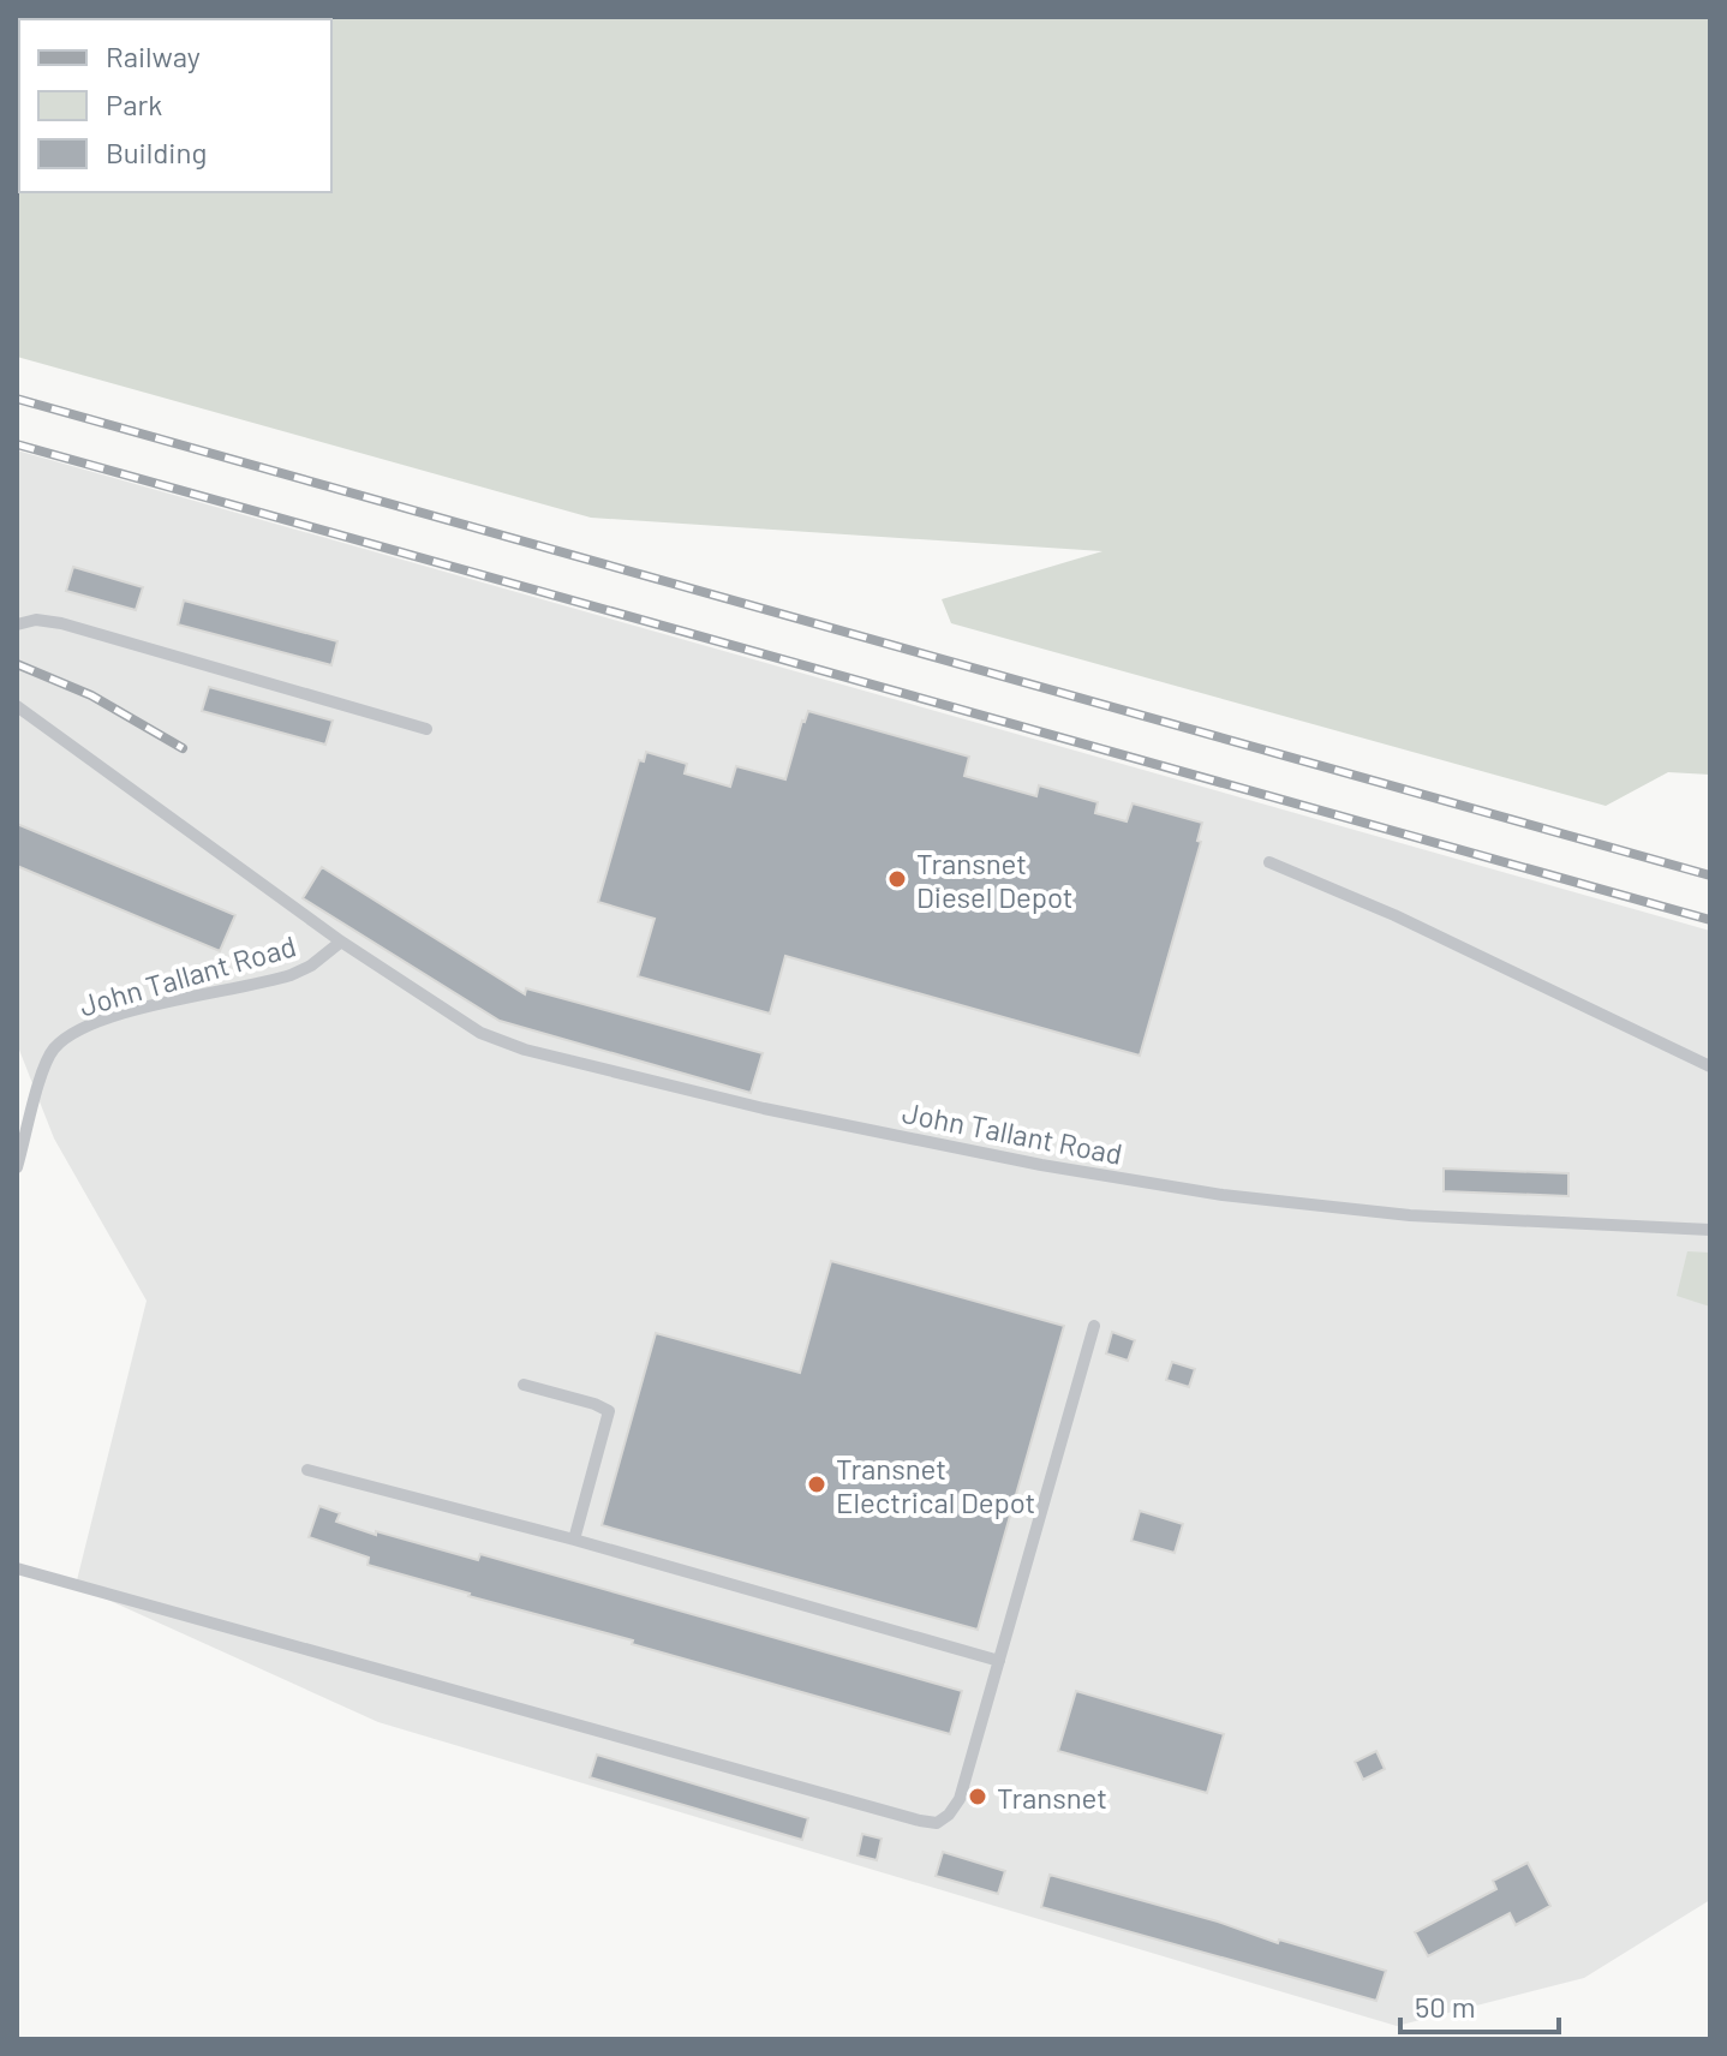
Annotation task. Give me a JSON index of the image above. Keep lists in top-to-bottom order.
{
  "streets": {
    "lane": ["John Tallant Road"]
  },
  "places": ["Transnet Diesel Depot", "Transnet Electrical Depot", "Transnet"],
  "legend": ["Railway", "Park", "Building"],
  "scale_bar": "50 m"
}
